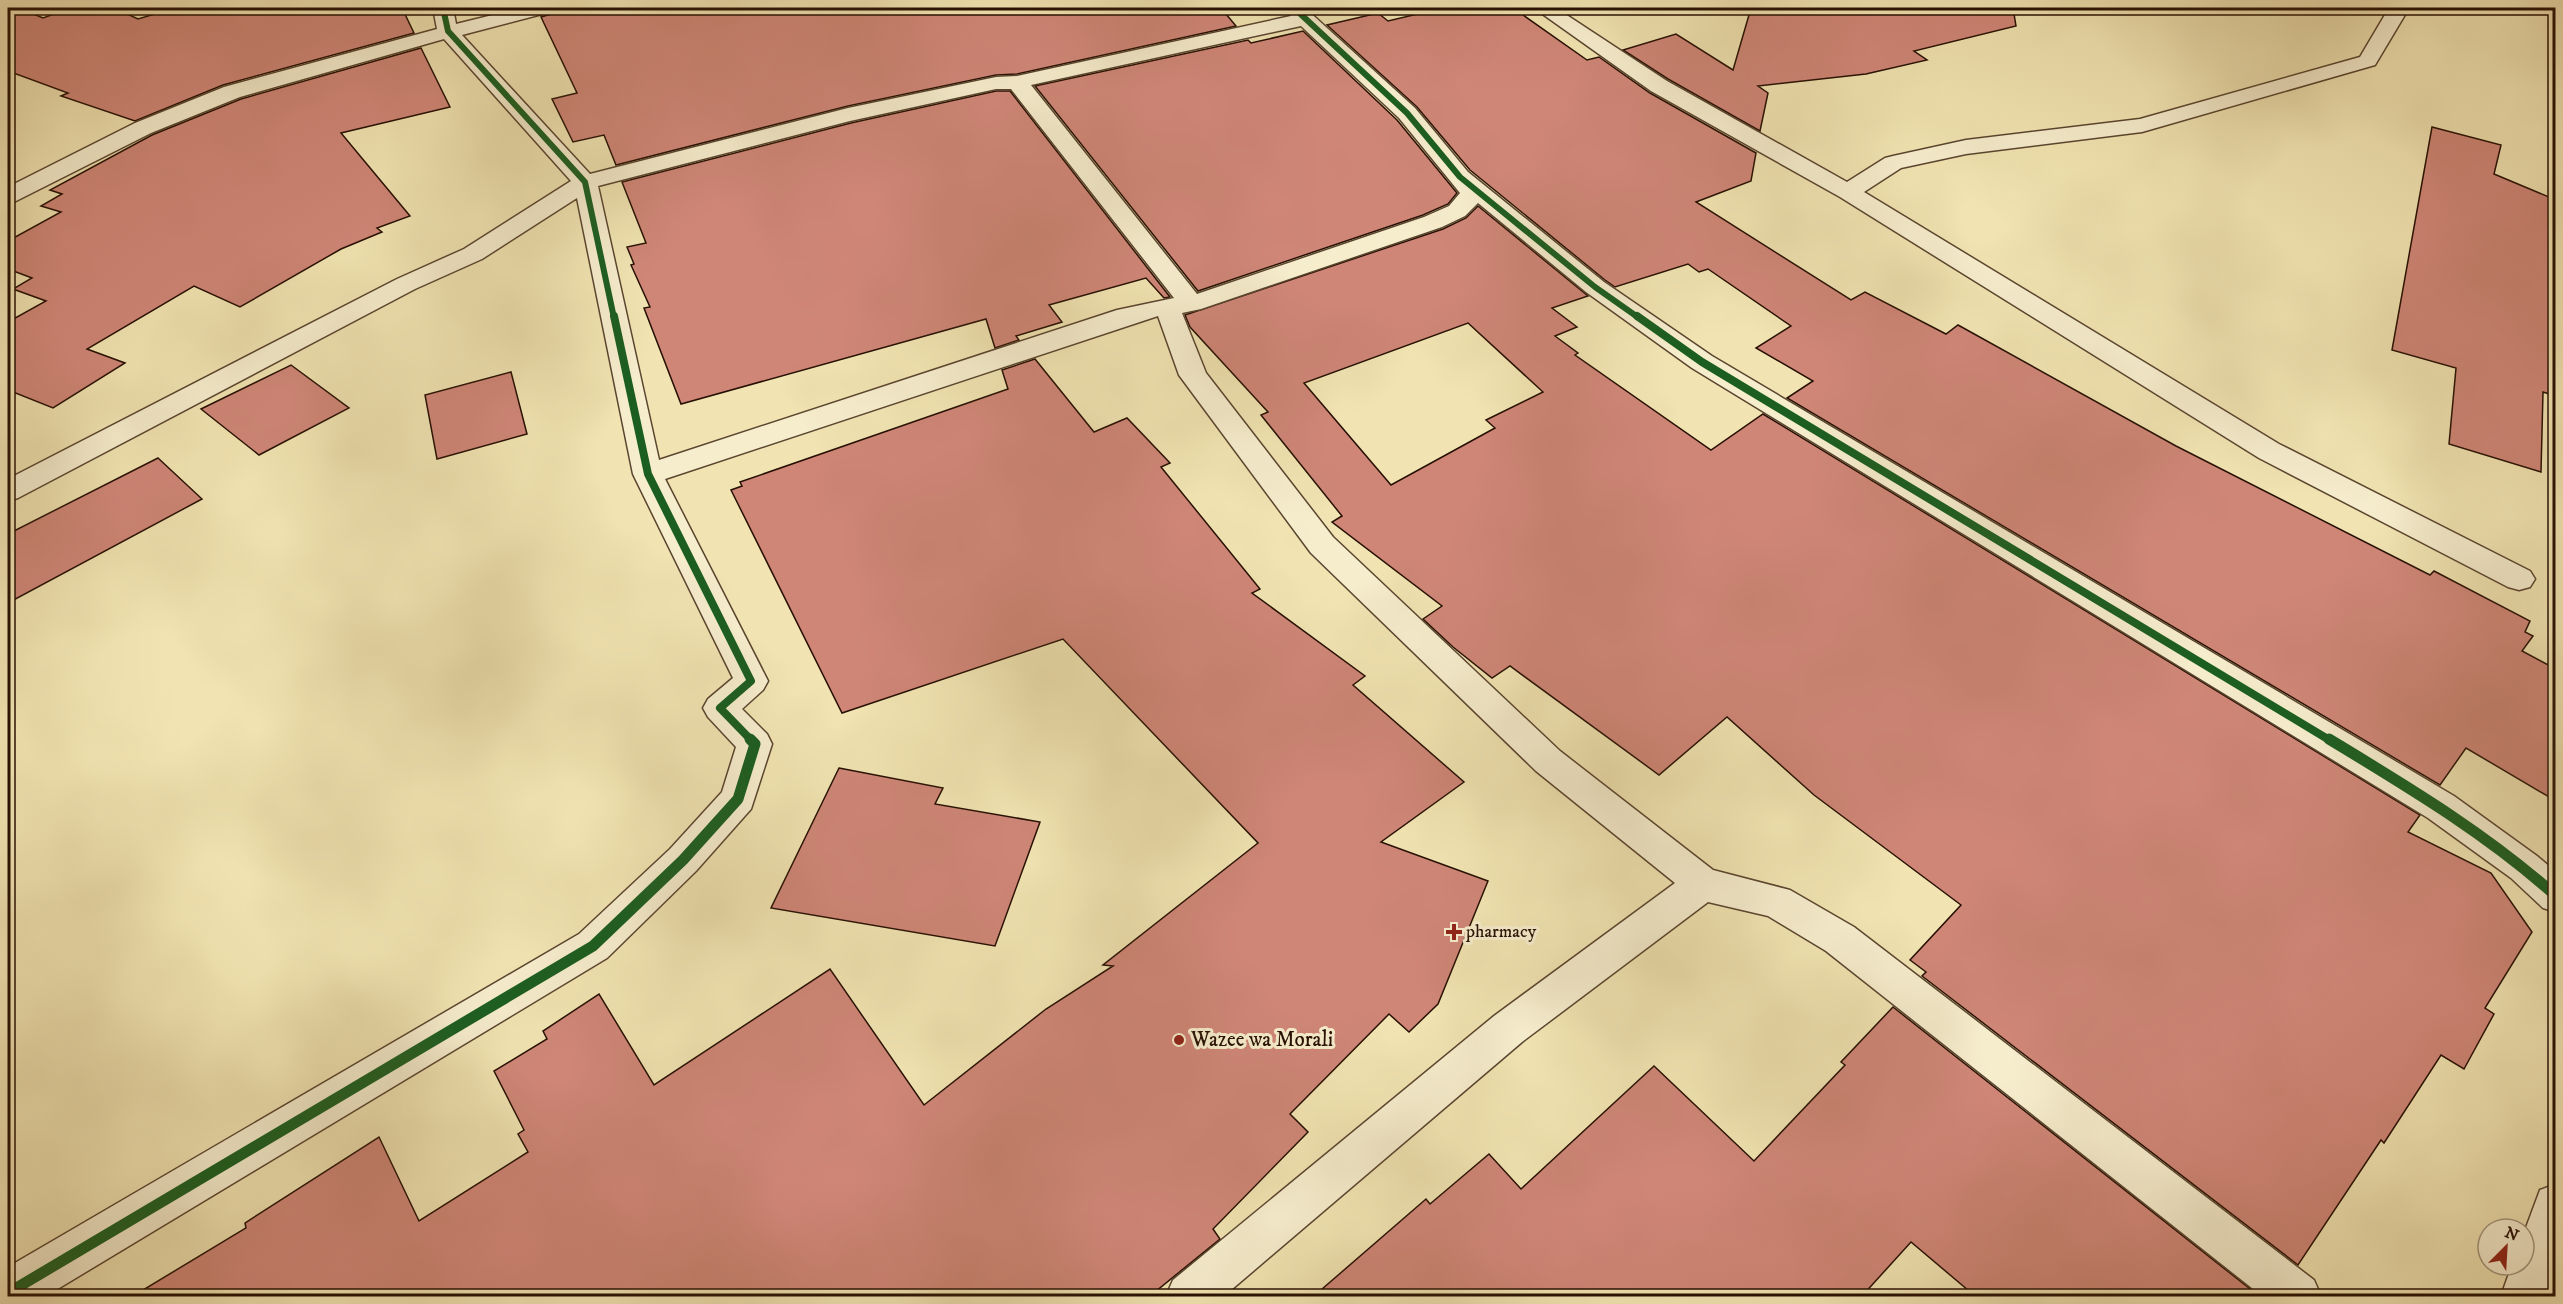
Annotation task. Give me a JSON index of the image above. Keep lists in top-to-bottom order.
{
  "places": {
    "health": ["pharmacy"],
    "other": ["Wazee wa Morali"]
  },
  "north": "top right"
}
